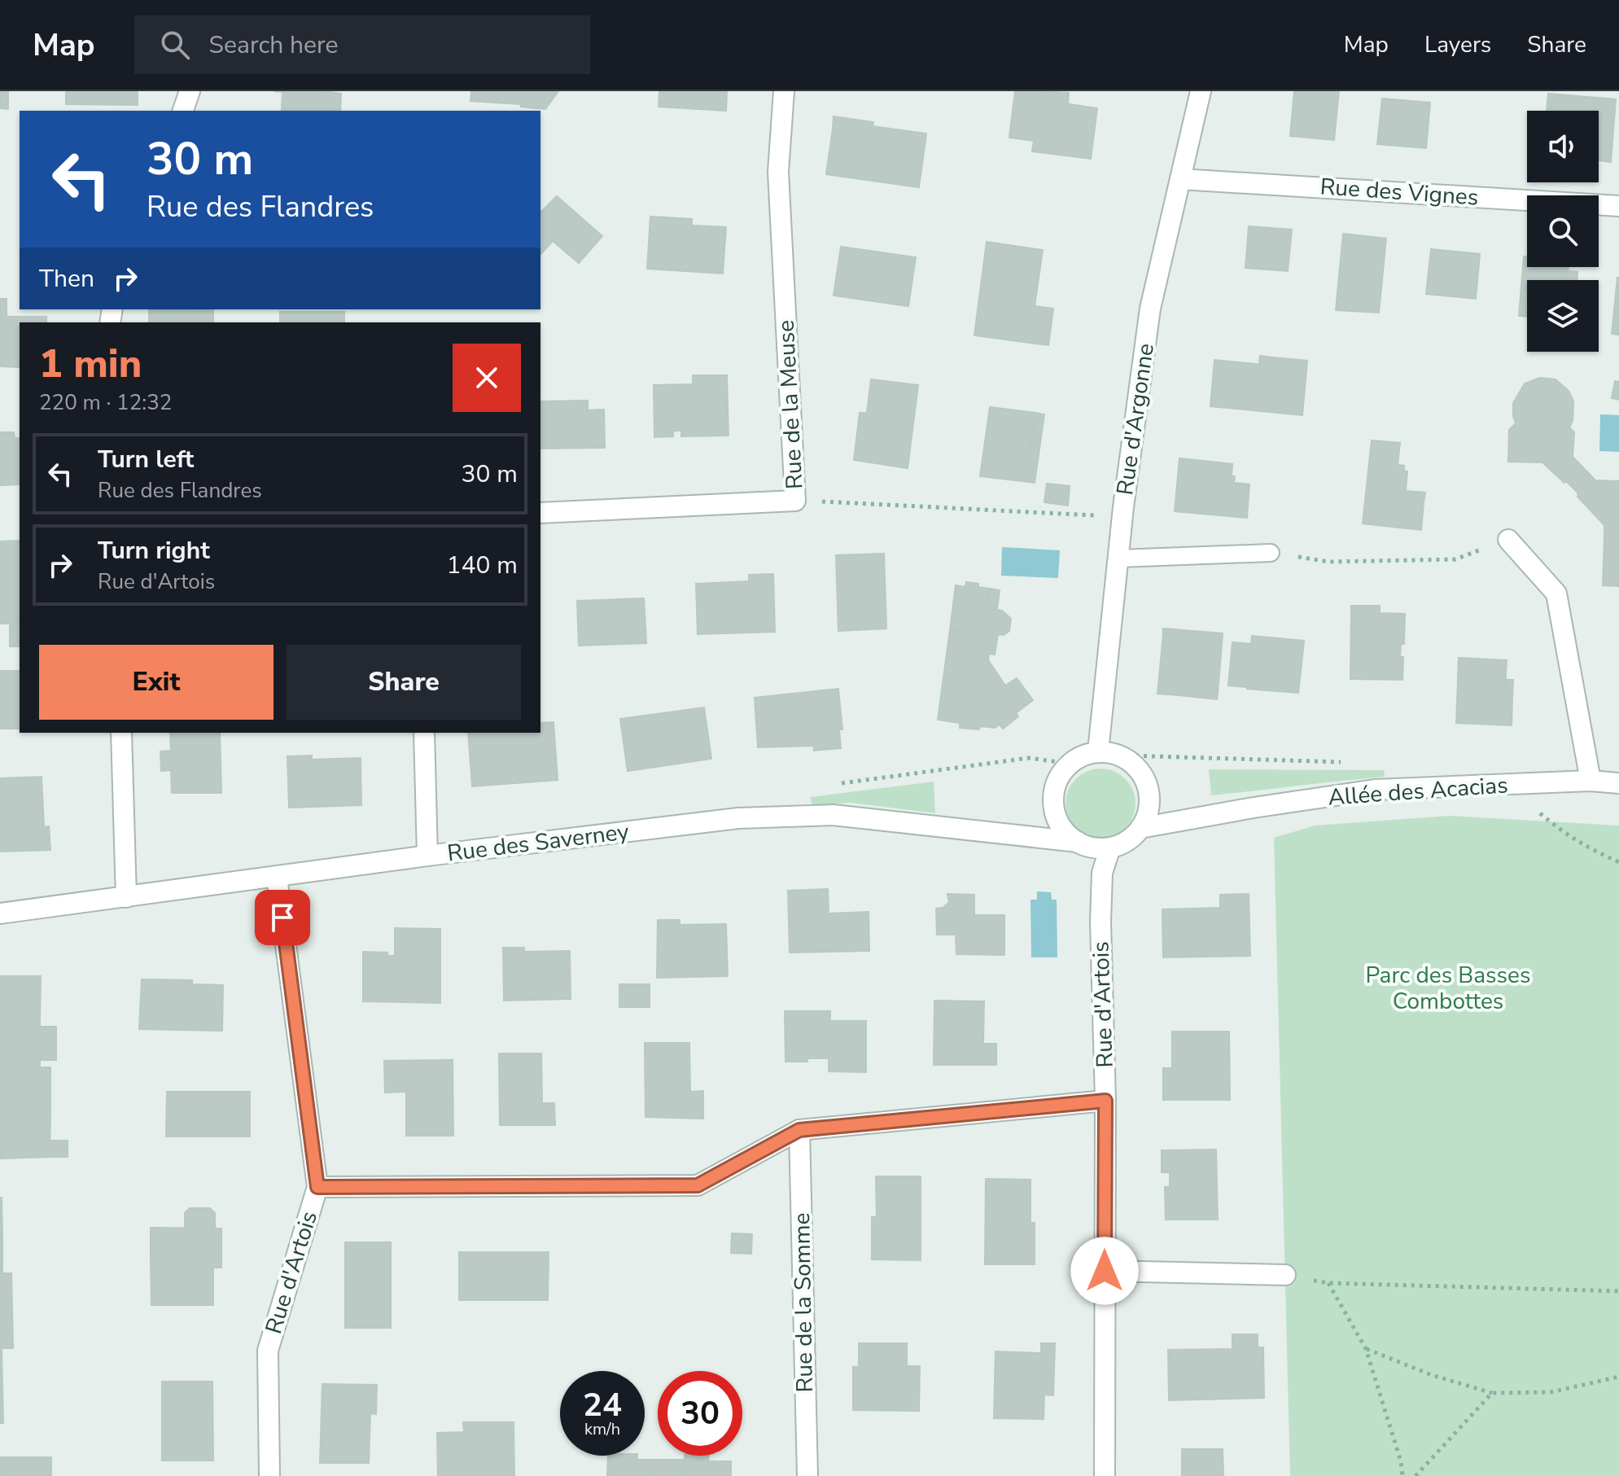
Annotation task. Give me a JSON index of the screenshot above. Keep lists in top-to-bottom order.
{
  "streets": {
    "street": [
      "Rue des Vignes",
      "Rue de la Meuse",
      "Rue d'Argonne",
      "Allée des Acacias",
      "Rue des Saverney",
      "Rue d'Artois",
      "Rue de la Somme"
    ]
  },
  "crossings": [
    ["Rue des Vignes", "Rue d'Argonne"],
    ["Rue d'Argonne", "Allée des Acacias"],
    ["Rue d'Argonne", "Rue des Saverney"],
    ["Rue d'Argonne", "Rue d'Artois"],
    ["Allée des Acacias", "Rue des Saverney"],
    ["Allée des Acacias", "Rue d'Artois"],
    ["Rue des Saverney", "Rue d'Artois"]
  ],
  "parks": ["Parc des Basses Combottes"],
  "page": {
    "header": "Map",
    "search": "Search here",
    "nav": ["Map", "Layers", "Share"],
    "turn": ["30 m", "Rue des Flandres"],
    "then": "Then",
    "heading": ["1 min", "220 m · 12:32"],
    "list": [
      {
        "name": "Turn left",
        "note": "Rue des Flandres",
        "value": "30 m"
      },
      {
        "name": "Turn right",
        "note": "Rue d'Artois",
        "value": "140 m"
      }
    ],
    "buttons": ["Exit", "Share"],
    "speed": "24 km/h",
    "limit": "30"
  }
}
